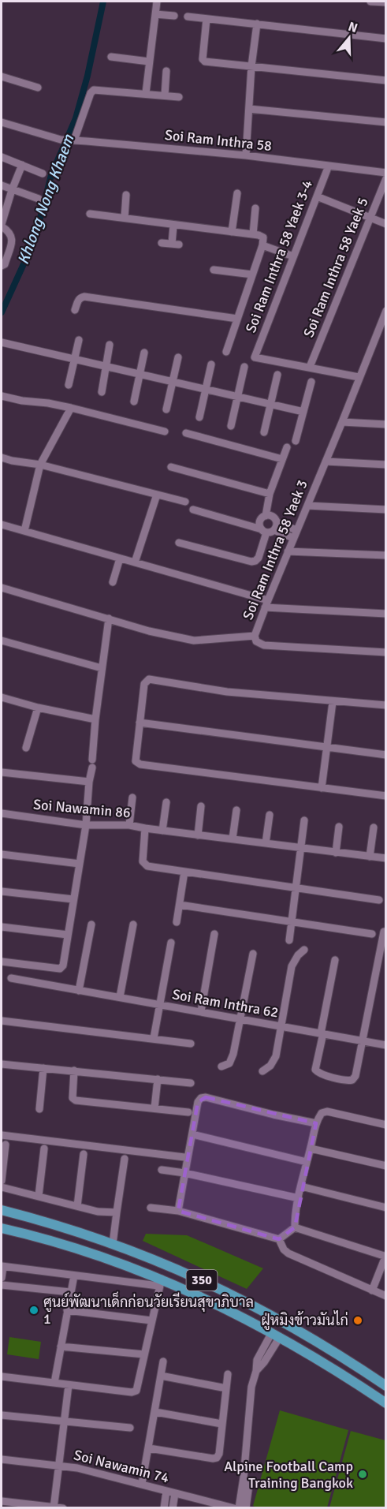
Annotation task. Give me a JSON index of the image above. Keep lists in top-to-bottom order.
{
  "streets": {
    "main road": ["350"],
    "street": [
      "Soi Ram Inthra 58",
      "Soi Ram Inthra 58 Yaek 3-4",
      "Soi Ram Inthra 58 Yaek 5",
      "Soi Ram Inthra 58 Yaek 3",
      "Soi Nawamin 86",
      "Soi Ram Inthra 62",
      "Soi Nawamin 74"
    ]
  },
  "crossings": [
    ["Soi Ram Inthra 58", "Soi Ram Inthra 58 Yaek 3-4"],
    ["Soi Ram Inthra 58 Yaek 3-4", "Soi Ram Inthra 58 Yaek 5"]
  ],
  "water": ["Khlong Nong Khaem"],
  "places": ["ศูนย์พัฒนาเด็กก่อนวัยเรียนสุขาภิบาล 1", "ฝู่หมิงข้าวมันไก่", "Alpine Football Camp Training Bangkok"],
  "north": "top"
}
